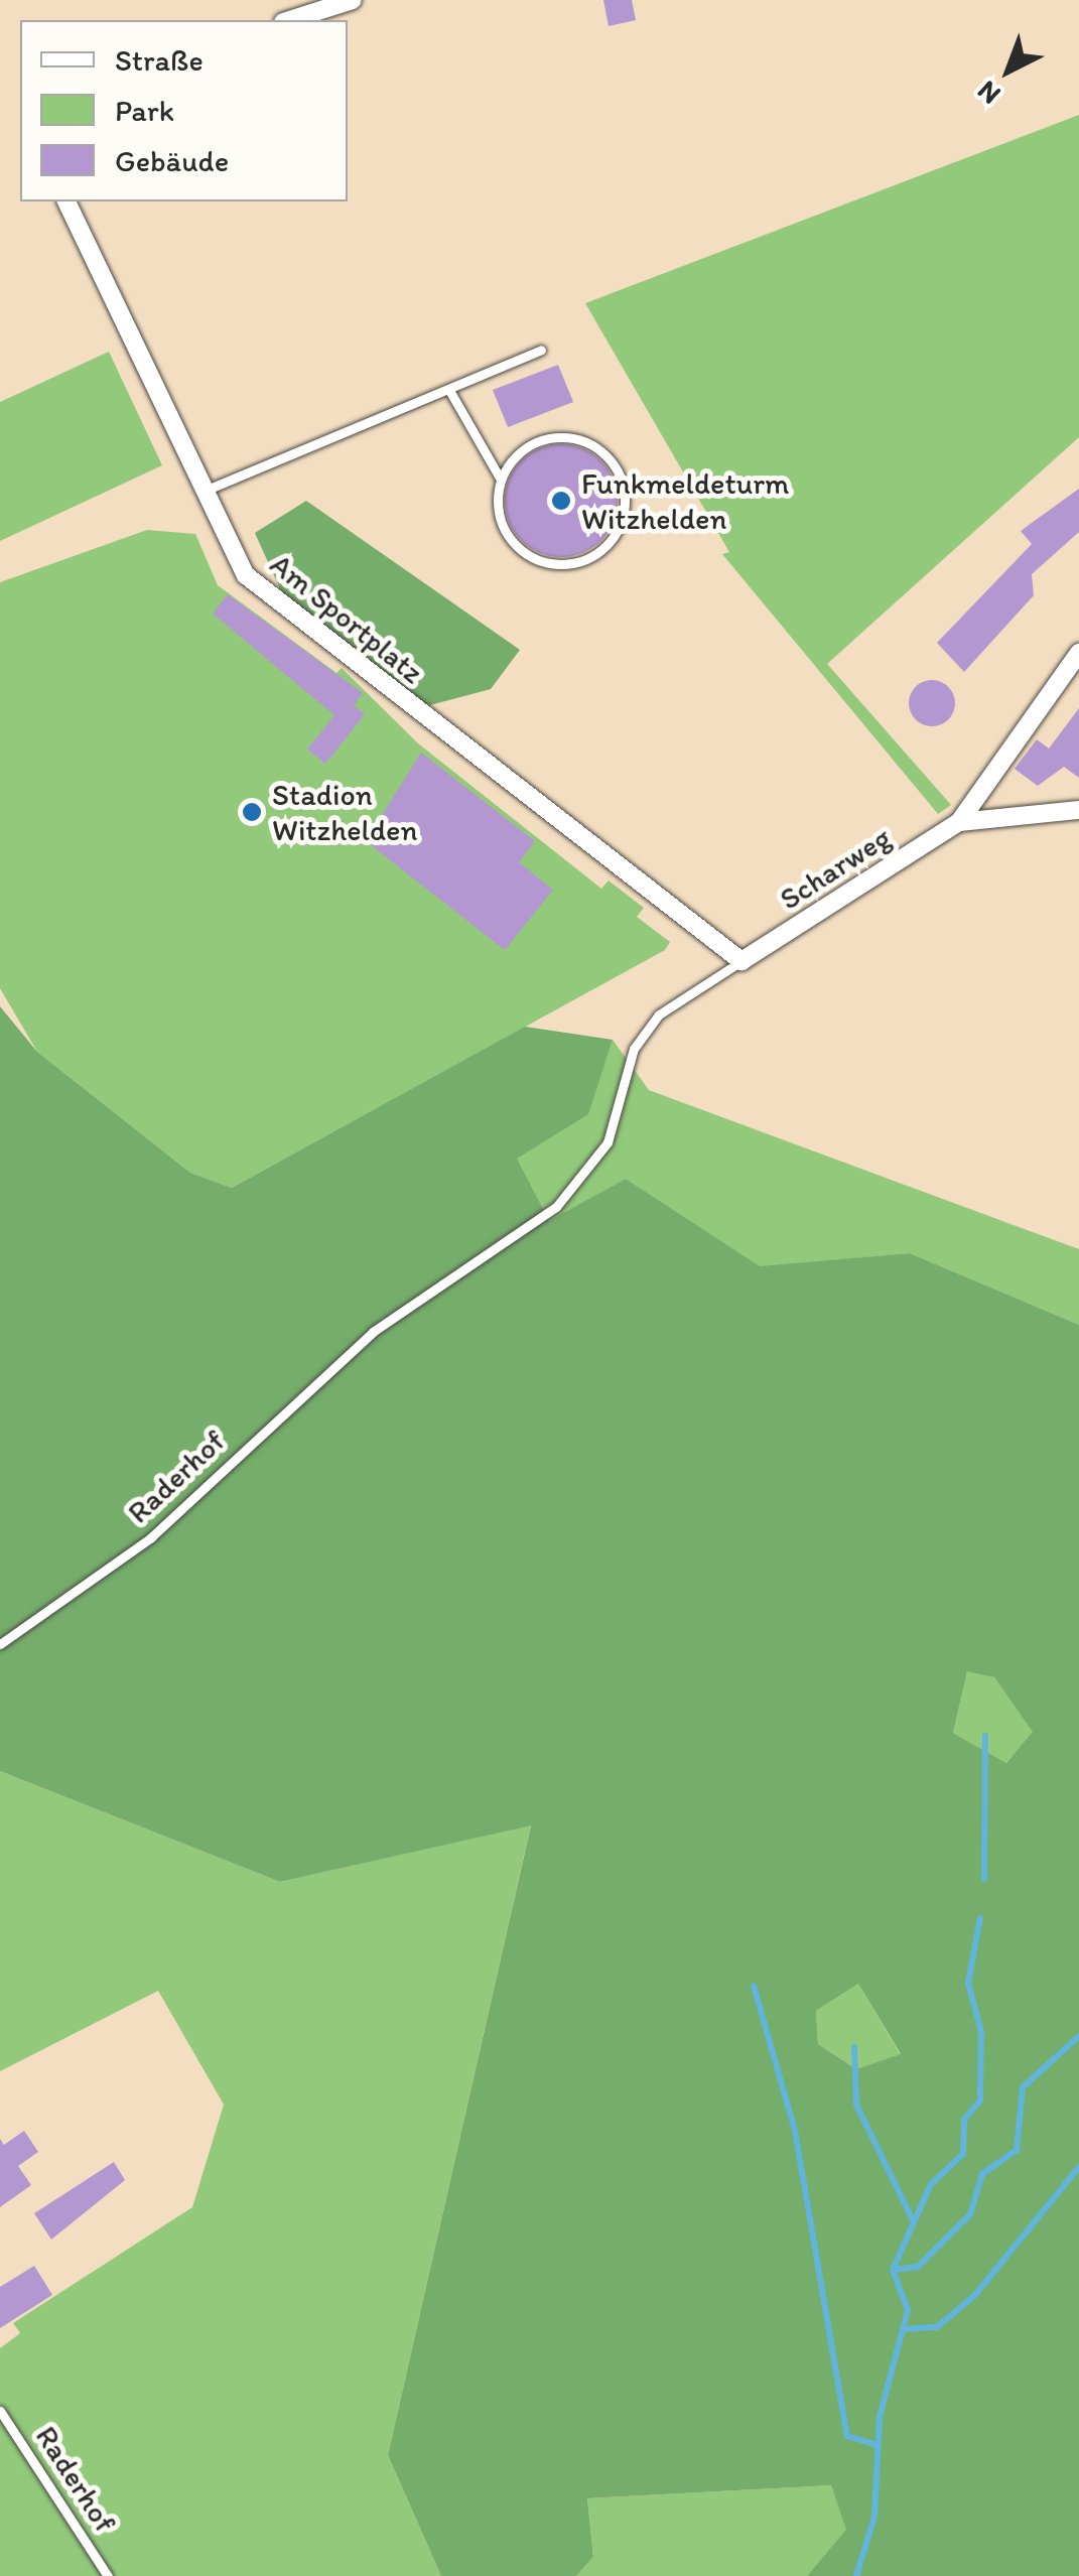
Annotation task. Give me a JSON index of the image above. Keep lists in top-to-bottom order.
{
  "streets": {
    "street": ["Am Sportplatz", "Scharweg"],
    "lane": ["Raderhof"]
  },
  "crossings": [
    ["Am Sportplatz", "Scharweg"],
    ["Am Sportplatz", "Raderhof"],
    ["Scharweg", "Raderhof"]
  ],
  "places": ["Funkmeldeturm Witzhelden", "Stadion Witzhelden"],
  "legend": ["Straße", "Park", "Gebäude"],
  "north": "bottom left"
}
